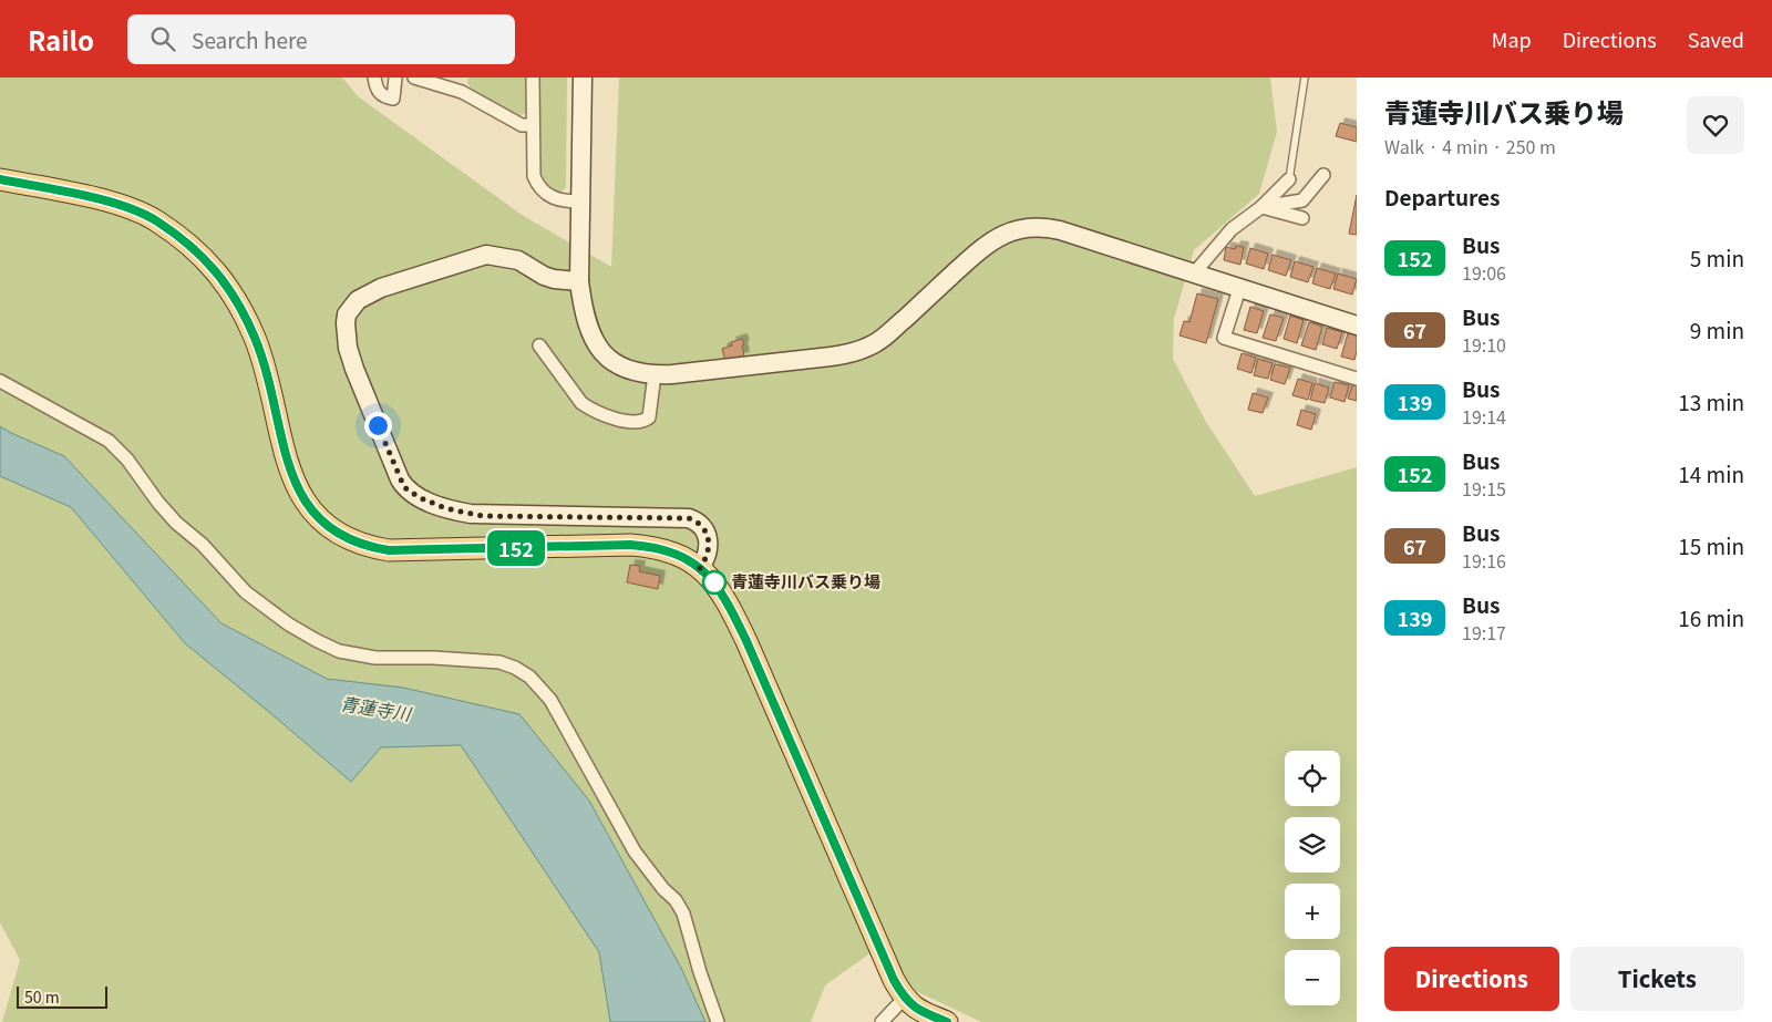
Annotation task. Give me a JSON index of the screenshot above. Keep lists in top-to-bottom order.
{
  "water": ["青蓮寺川"],
  "places": ["青蓮寺川バス乗り場"],
  "lines": ["bus line 152"],
  "scale_bar": "50 m",
  "page": {
    "header": "Railo",
    "search": "Search here",
    "nav": ["Map", "Directions", "Saved"],
    "on_map": "152",
    "heading": [
      ["青蓮寺川バス乗り場", "Walk · 4 min · 250 m"],
      "Departures"
    ],
    "list": [
      {
        "mark": "152",
        "name": "Bus",
        "note": "19:06",
        "value": "5 min"
      },
      {
        "mark": "67",
        "name": "Bus",
        "note": "19:10",
        "value": "9 min"
      },
      {
        "mark": "139",
        "name": "Bus",
        "note": "19:14",
        "value": "13 min"
      },
      {
        "mark": "152",
        "name": "Bus",
        "note": "19:15",
        "value": "14 min"
      },
      {
        "mark": "67",
        "name": "Bus",
        "note": "19:16",
        "value": "15 min"
      },
      {
        "mark": "139",
        "name": "Bus",
        "note": "19:17",
        "value": "16 min"
      }
    ],
    "map_buttons": ["+", "−"],
    "buttons": ["Directions", "Tickets"],
    "scale": "50 m"
  }
}
